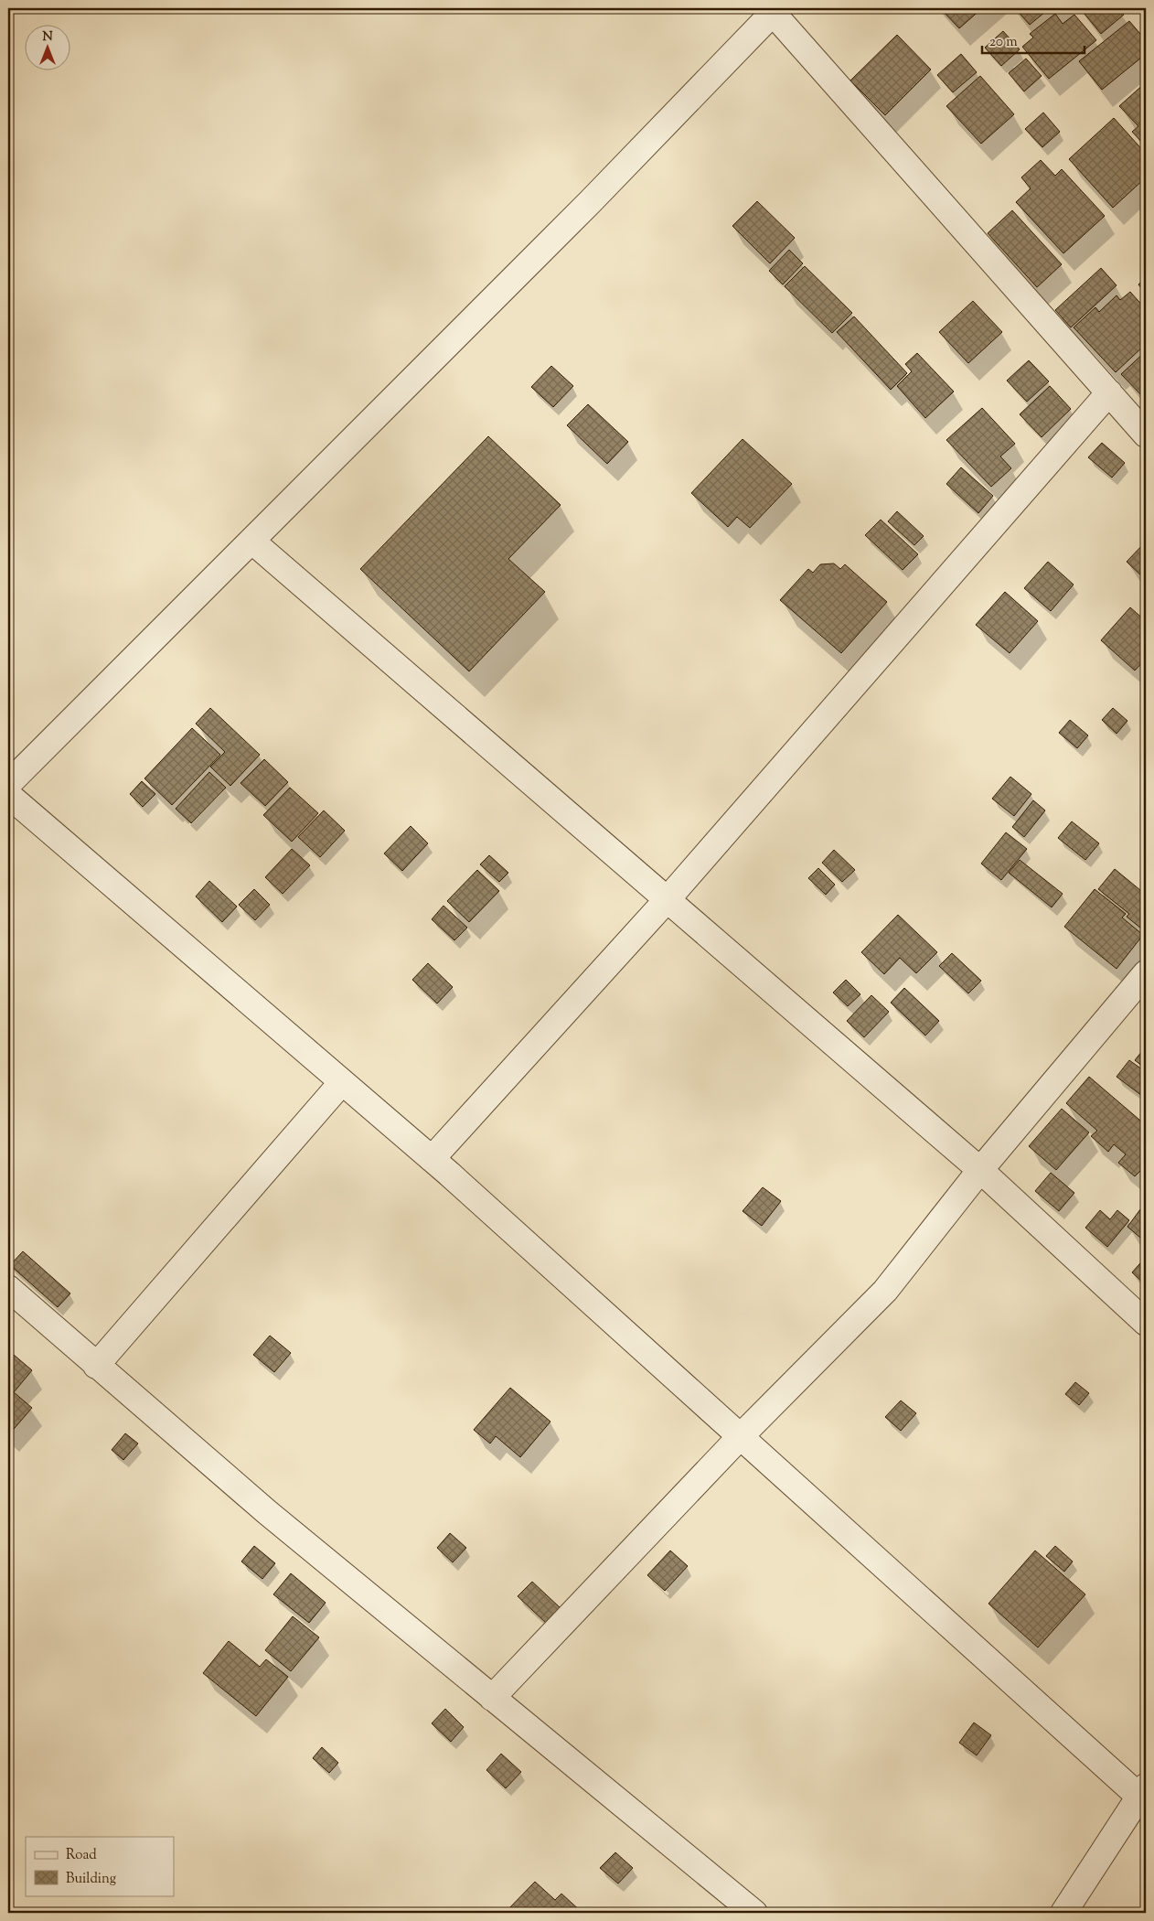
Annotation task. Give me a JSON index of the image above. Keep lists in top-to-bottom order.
{
  "legend": ["Road", "Building"],
  "scale_bar": "20 m",
  "north": "top"
}
